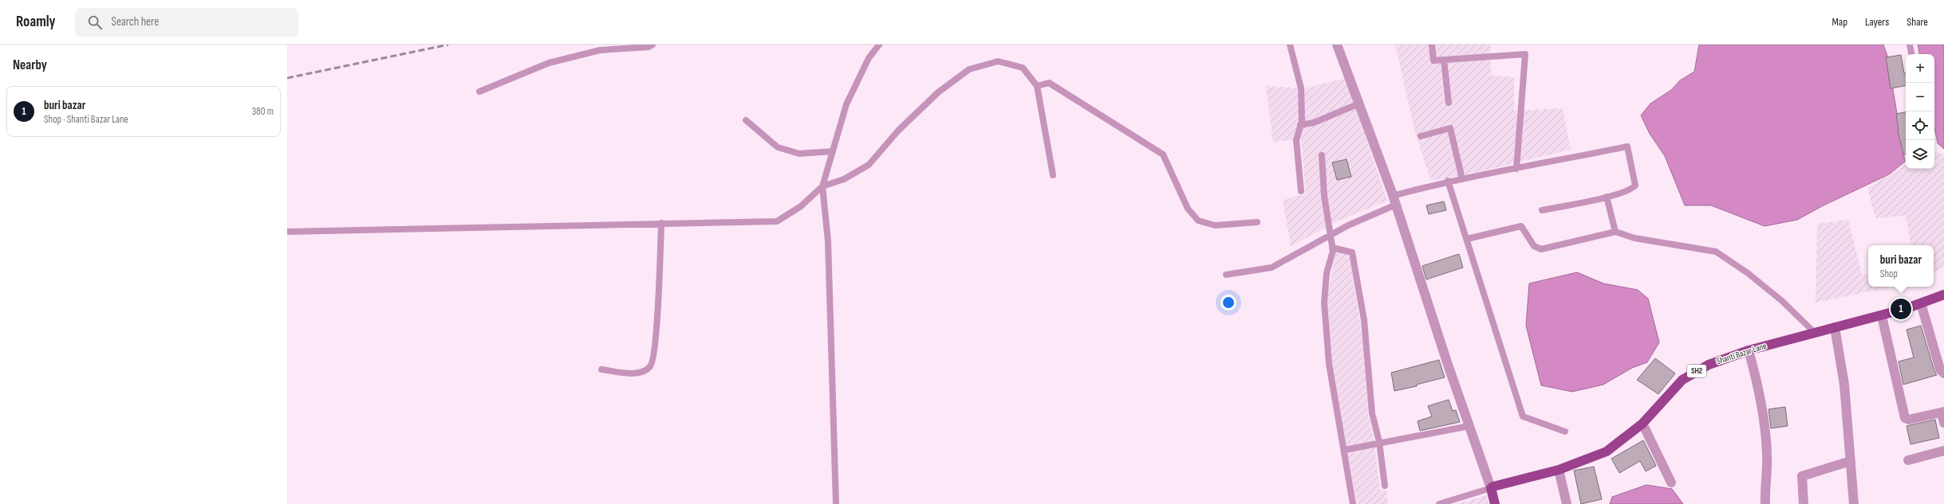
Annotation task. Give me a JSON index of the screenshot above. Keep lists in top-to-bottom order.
{
  "streets": {
    "main road": ["Shanti Bazar Lane", "SH2"]
  },
  "page": {
    "header": "Roamly",
    "search": "Search here",
    "nav": ["Map", "Layers", "Share"],
    "heading": "Nearby",
    "map_buttons": ["+", "−"],
    "list": [
      {
        "mark": "1",
        "name": "buri bazar",
        "note": "Shop · Shanti Bazar Lane",
        "value": "380 m"
      }
    ],
    "popup": ["buri bazar", "Shop"],
    "pins": "1"
  }
}
